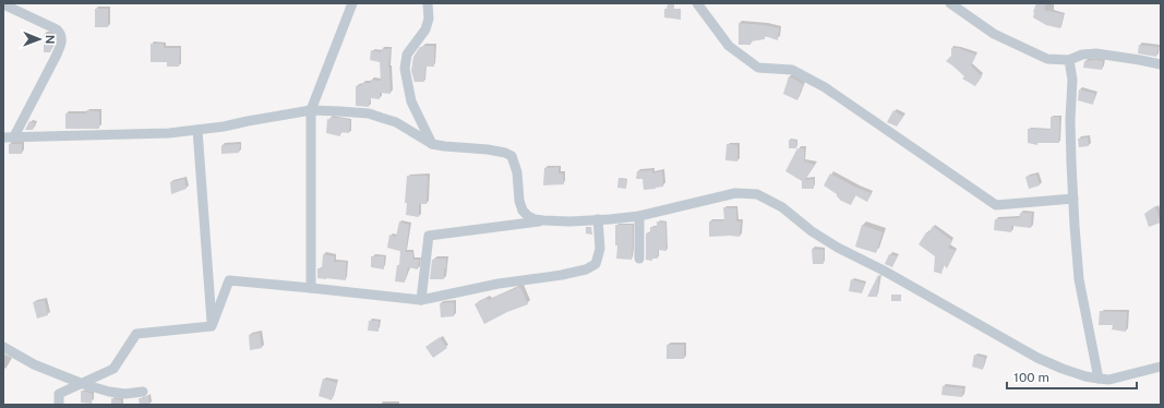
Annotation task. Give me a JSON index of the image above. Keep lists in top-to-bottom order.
{
  "scale_bar": "100 m",
  "north": "right"
}
